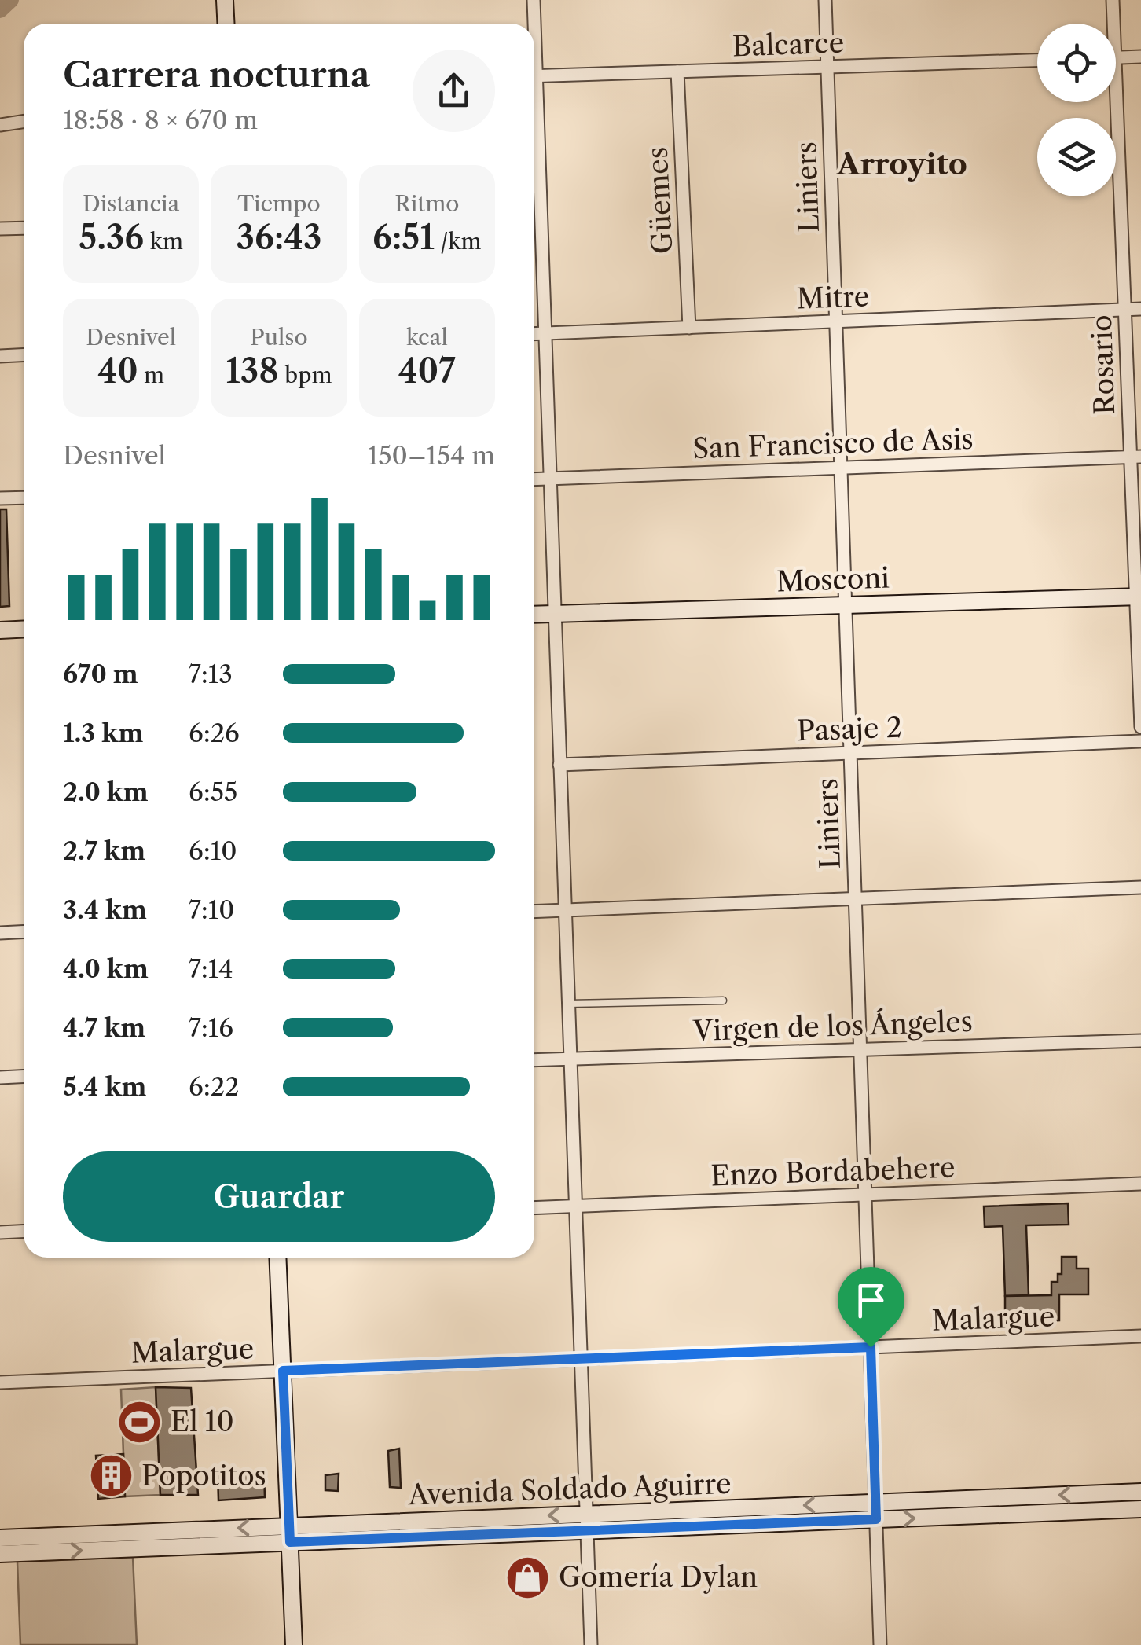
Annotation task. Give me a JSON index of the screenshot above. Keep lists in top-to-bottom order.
{
  "streets": {
    "main road": ["Mosconi", "Avenida Soldado Aguirre"],
    "street": [
      "Balcarce",
      "Liniers",
      "Güemes",
      "Mitre",
      "Rosario",
      "San Francisco de Asis",
      "Pasaje 2",
      "Virgen de los Ángeles",
      "Enzo Bordabehere",
      "Malargue"
    ]
  },
  "crossings": [
    ["Balcarce", "Liniers"],
    ["Balcarce", "Güemes"],
    ["Liniers", "Mitre"],
    ["Liniers", "San Francisco de Asis"],
    ["Liniers", "Mosconi"],
    ["Liniers", "Pasaje 2"],
    ["Liniers", "Virgen de los Ángeles"],
    ["Liniers", "Enzo Bordabehere"],
    ["Liniers", "Malargue"],
    ["Liniers", "Avenida Soldado Aguirre"],
    ["Güemes", "Mitre"],
    ["Mitre", "Rosario"],
    ["Rosario", "San Francisco de Asis"],
    ["Rosario", "Mosconi"]
  ],
  "districts": ["Arroyito"],
  "places": {
    "sports": ["El 10"],
    "building": ["Popotitos"],
    "shop": ["Gomería Dylan"]
  },
  "page": {
    "heading": ["Carrera nocturna", "18:58 · 8 × 670 m"],
    "stats": [
      ["Distancia", "5.36 km"],
      ["Tiempo", "36:43"],
      ["Ritmo", "6:51 /km"],
      ["Desnivel", "40 m"],
      ["Pulso", "138 bpm"],
      ["kcal", "407"]
    ],
    "chart": ["Desnivel", "150–154 m"],
    "list": [
      {
        "name": "670 m",
        "note": "7:13"
      },
      {
        "name": "1.3 km",
        "note": "6:26"
      },
      {
        "name": "2.0 km",
        "note": "6:55"
      },
      {
        "name": "2.7 km",
        "note": "6:10"
      },
      {
        "name": "3.4 km",
        "note": "7:10"
      },
      {
        "name": "4.0 km",
        "note": "7:14"
      },
      {
        "name": "4.7 km",
        "note": "7:16"
      },
      {
        "name": "5.4 km",
        "note": "6:22"
      }
    ],
    "buttons": "Guardar"
  }
}
